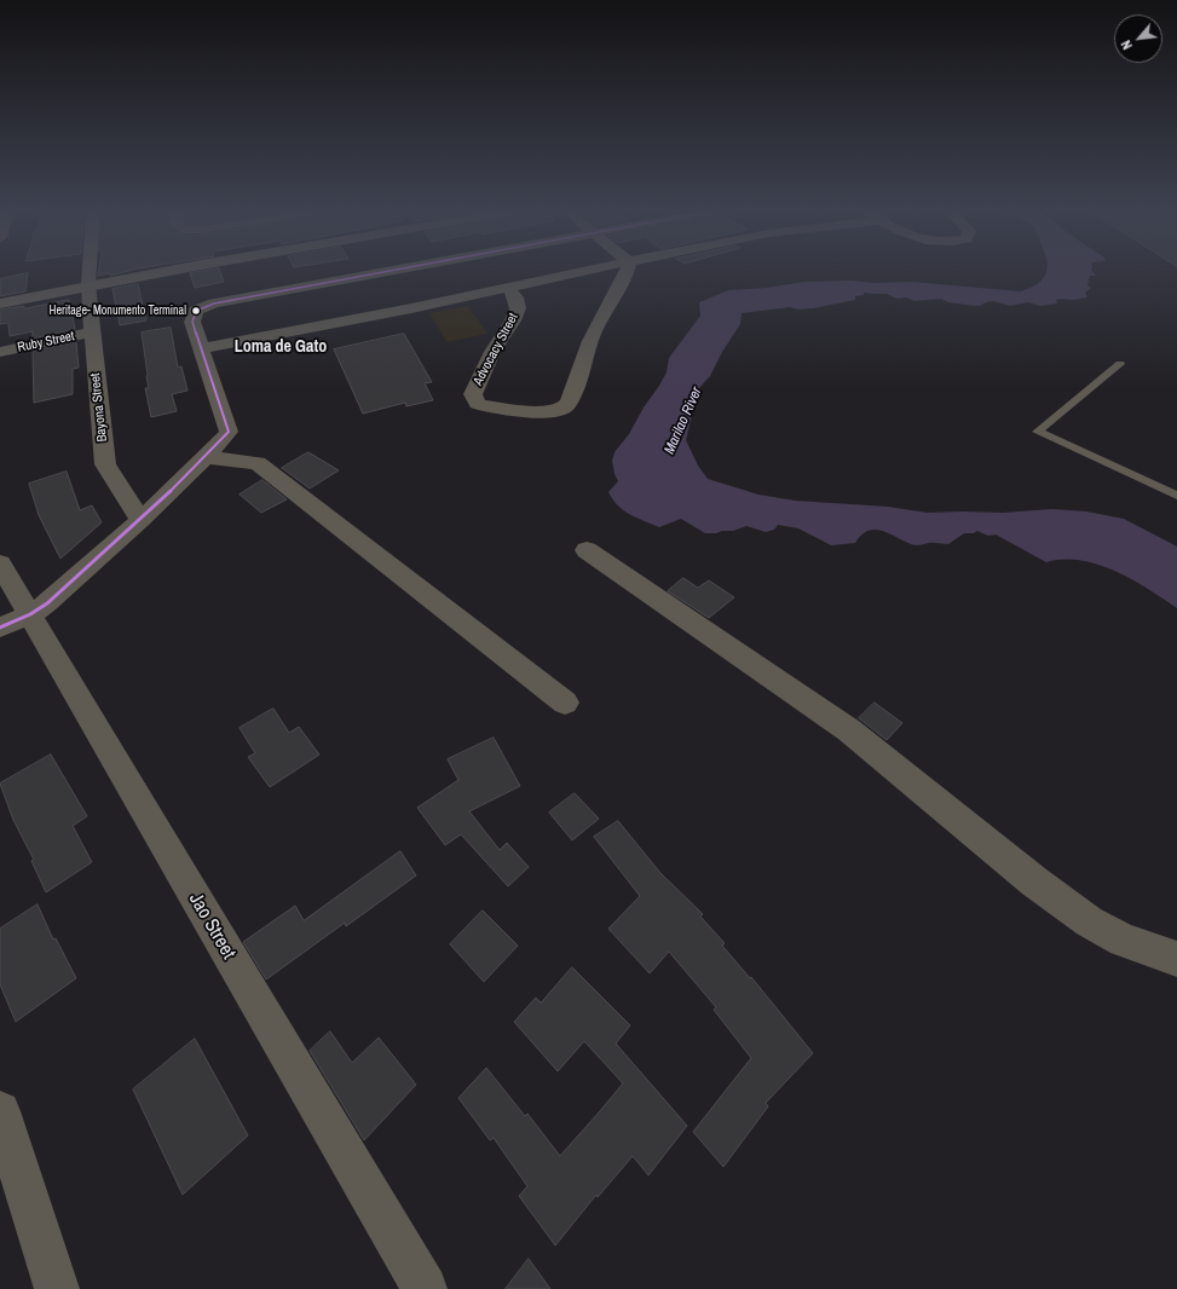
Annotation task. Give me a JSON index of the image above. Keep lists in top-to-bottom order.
{
  "streets": {
    "street": [
      "Ruby Street",
      "Advocacy Street",
      "Bayona Street",
      "Jao Street"
    ]
  },
  "crossings": [
    ["Ruby Street", "Bayona Street"]
  ],
  "districts": ["Loma de Gato"],
  "water": ["Marilao River"],
  "places": ["Heritage- Monumento Terminal"],
  "north": "bottom left"
}
